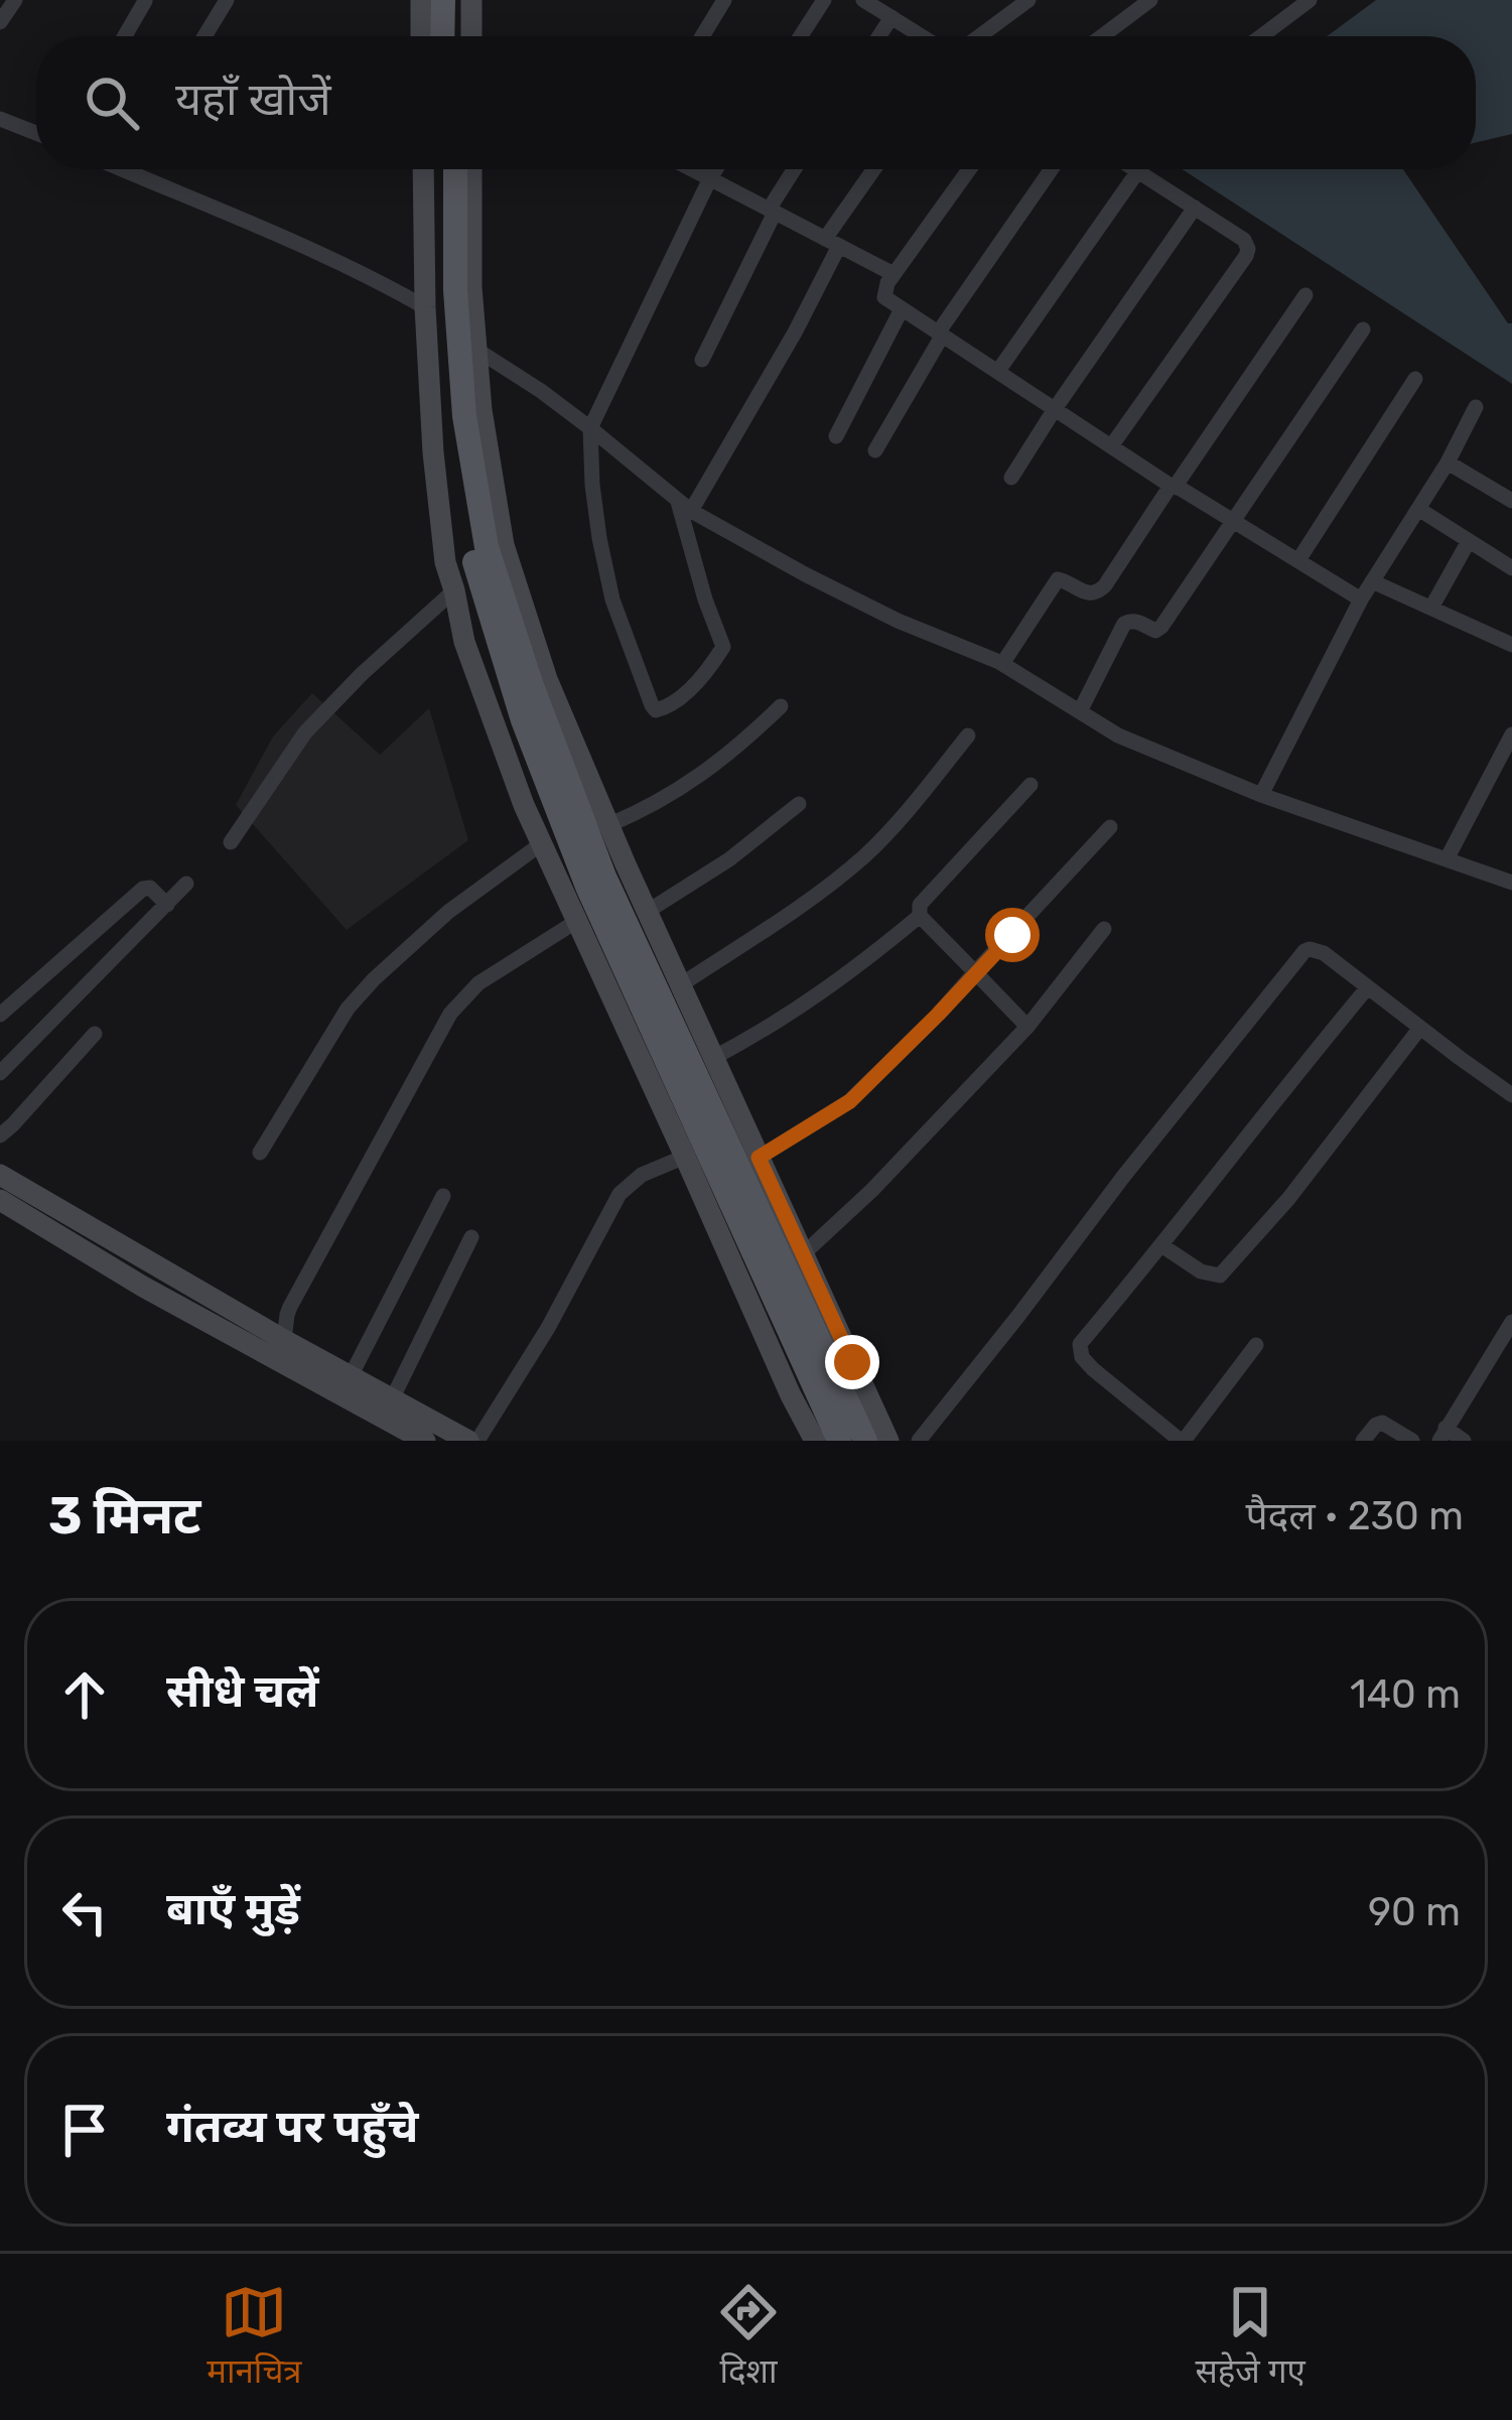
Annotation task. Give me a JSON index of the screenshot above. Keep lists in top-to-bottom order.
{
  "page": {
    "search": "यहाँ खोजें",
    "heading": ["3 मिनट", "पैदल · 230 m"],
    "list": [
      ["सीधे चलें", "140 m"],
      ["बाएँ मुड़ें", "90 m"],
      "गंतव्य पर पहुँचे"
    ],
    "nav": ["मानचित्र", "दिशा", "सहेजे गए"]
  }
}
